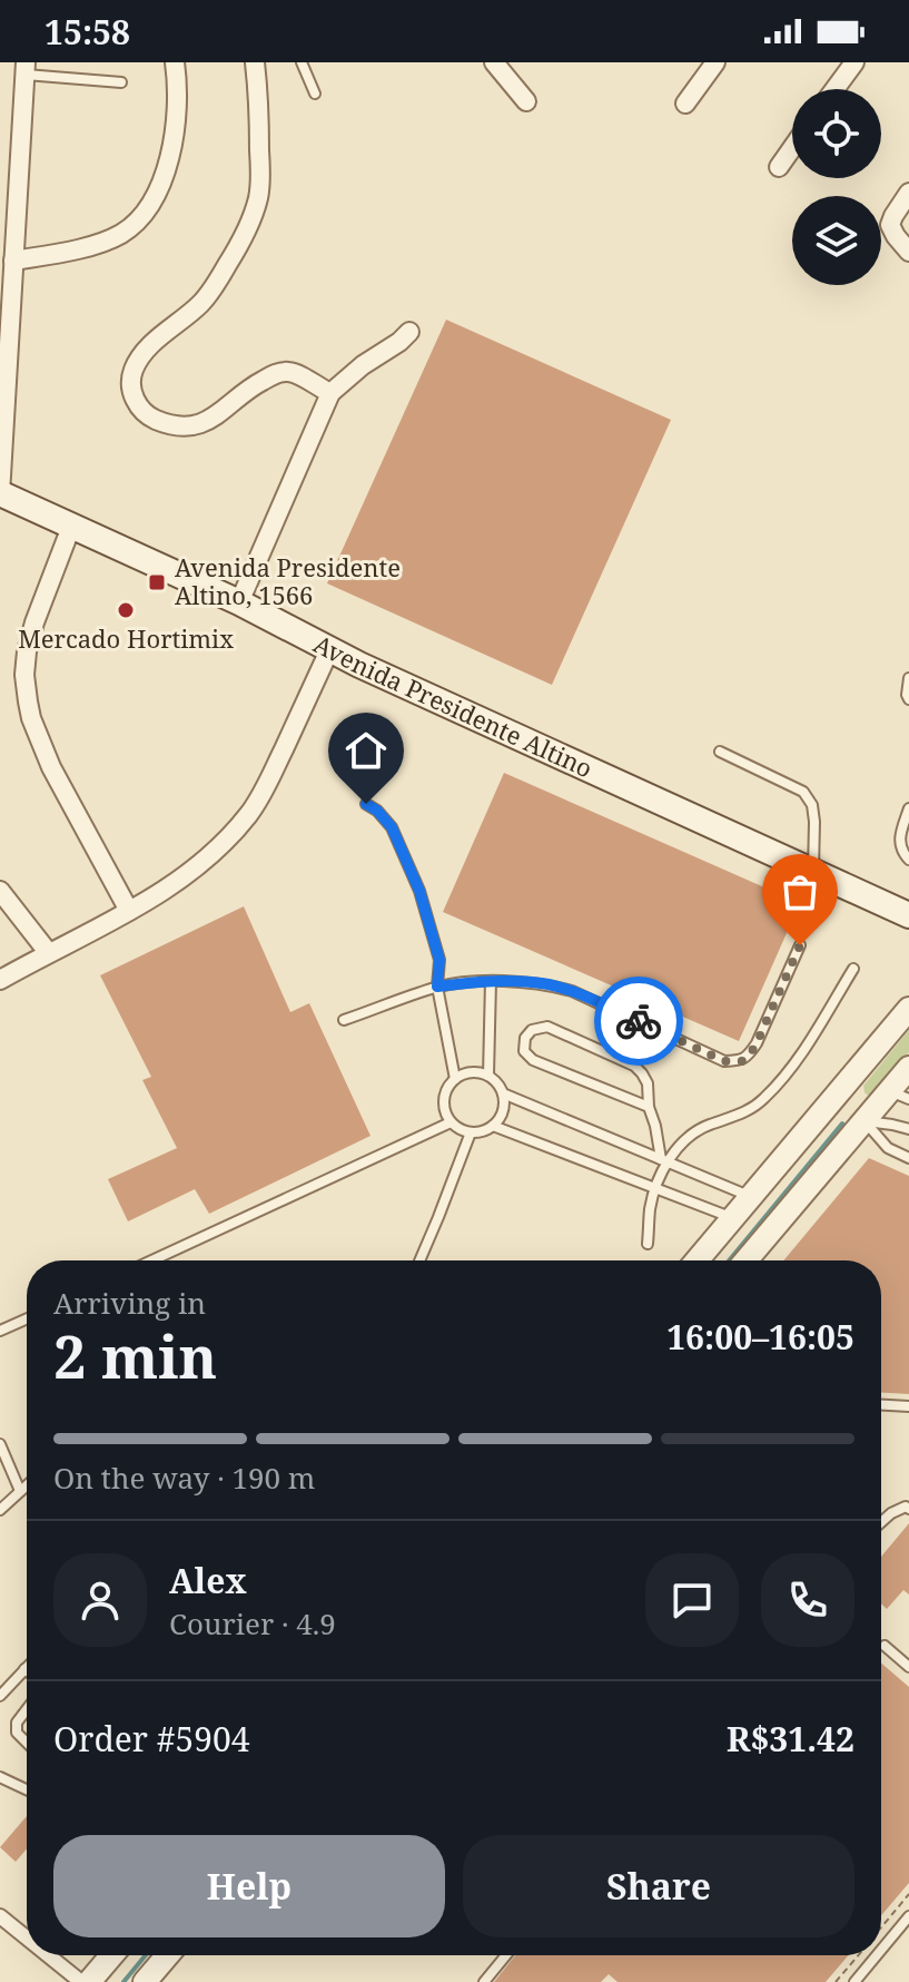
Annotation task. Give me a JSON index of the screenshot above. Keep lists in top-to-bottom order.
{
  "streets": {
    "main road": ["Avenida Presidente Altino"]
  },
  "places": {
    "transit": ["Avenida Presidente Altino, 1566"],
    "other": ["Mercado Hortimix"]
  },
  "page": {
    "status": "15:58",
    "heading": ["2 min", "Arriving in", "16:00–16:05"],
    "panel": [
      "Alex",
      "Courier · 4.9",
      "Order #5904",
      "R$31.42"
    ],
    "bar": "On the way · 190 m",
    "buttons": ["Help", "Share"]
  }
}
